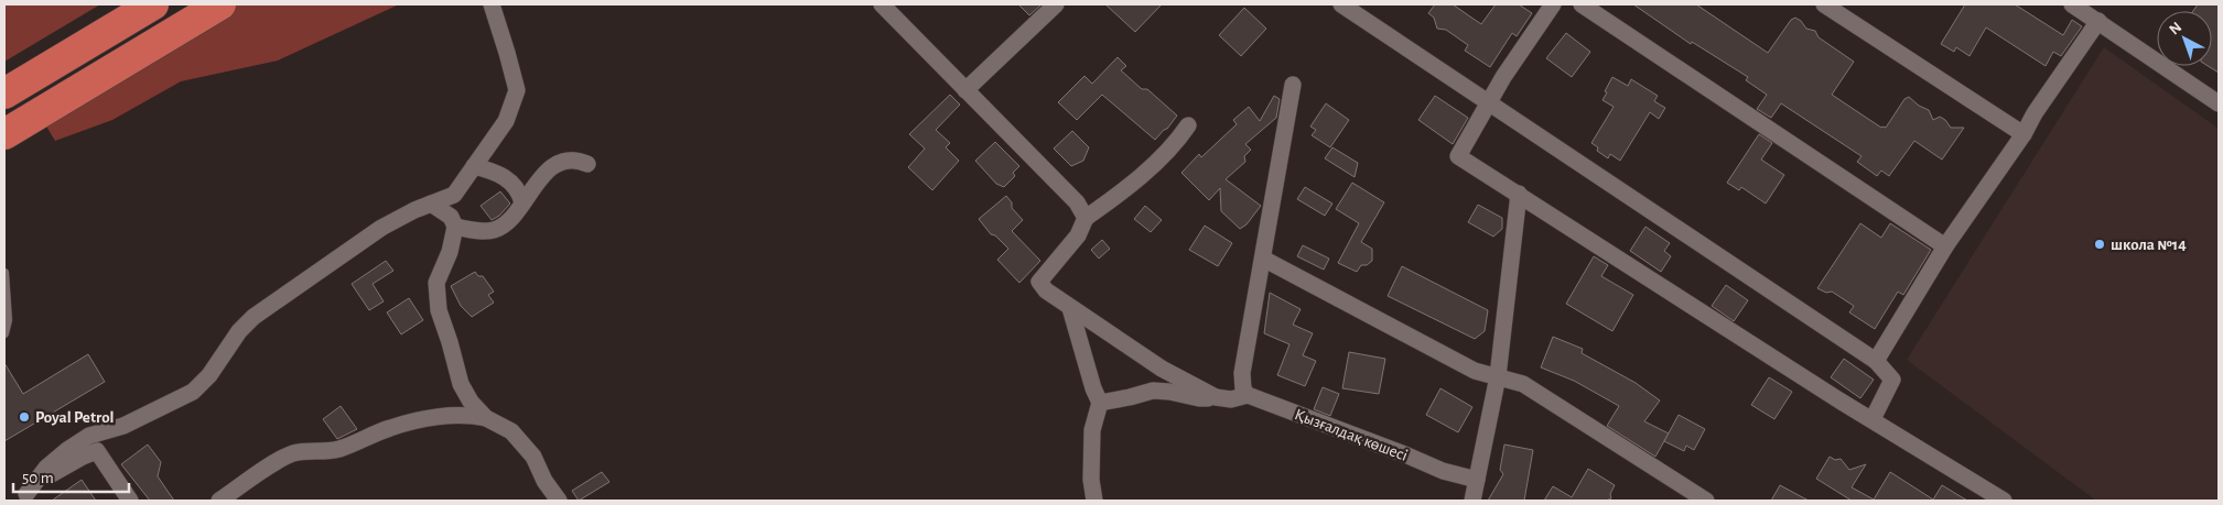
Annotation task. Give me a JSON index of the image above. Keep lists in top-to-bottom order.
{
  "streets": {
    "street": ["Қызғалдақ көшесі"]
  },
  "places": ["школа №14", "Poyal Petrol"],
  "scale_bar": "50 m",
  "north": "top left"
}
